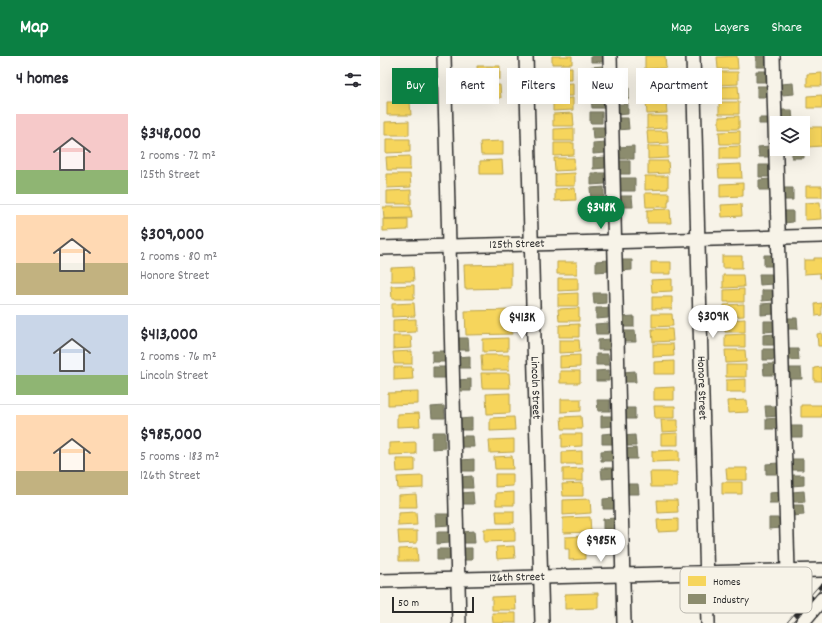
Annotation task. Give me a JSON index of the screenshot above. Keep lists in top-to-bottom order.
{
  "streets": {
    "street": [
      "125th Street",
      "Lincoln Street",
      "Honore Street",
      "126th Street"
    ]
  },
  "crossings": [
    ["125th Street", "Lincoln Street"],
    ["125th Street", "Honore Street"],
    ["Lincoln Street", "126th Street"]
  ],
  "legend": ["Homes", "Industry"],
  "scale_bar": "50 m",
  "page": {
    "header": "Map",
    "nav": ["Map", "Layers", "Share"],
    "heading": "4 homes",
    "chip": [
      "Buy",
      "Rent",
      "Filters",
      "New",
      "Apartment"
    ],
    "list": [
      {
        "name": "$348,000",
        "note": "2 rooms · 72 m² · 125th Street"
      },
      {
        "name": "$309,000",
        "note": "2 rooms · 80 m² · Honore Street"
      },
      {
        "name": "$413,000",
        "note": "2 rooms · 76 m² · Lincoln Street"
      },
      {
        "name": "$985,000",
        "note": "5 rooms · 183 m² · 126th Street"
      }
    ],
    "price": [
      "$348K",
      "$309K",
      "$413K",
      "$985K"
    ],
    "scale": "50 m"
  }
}
